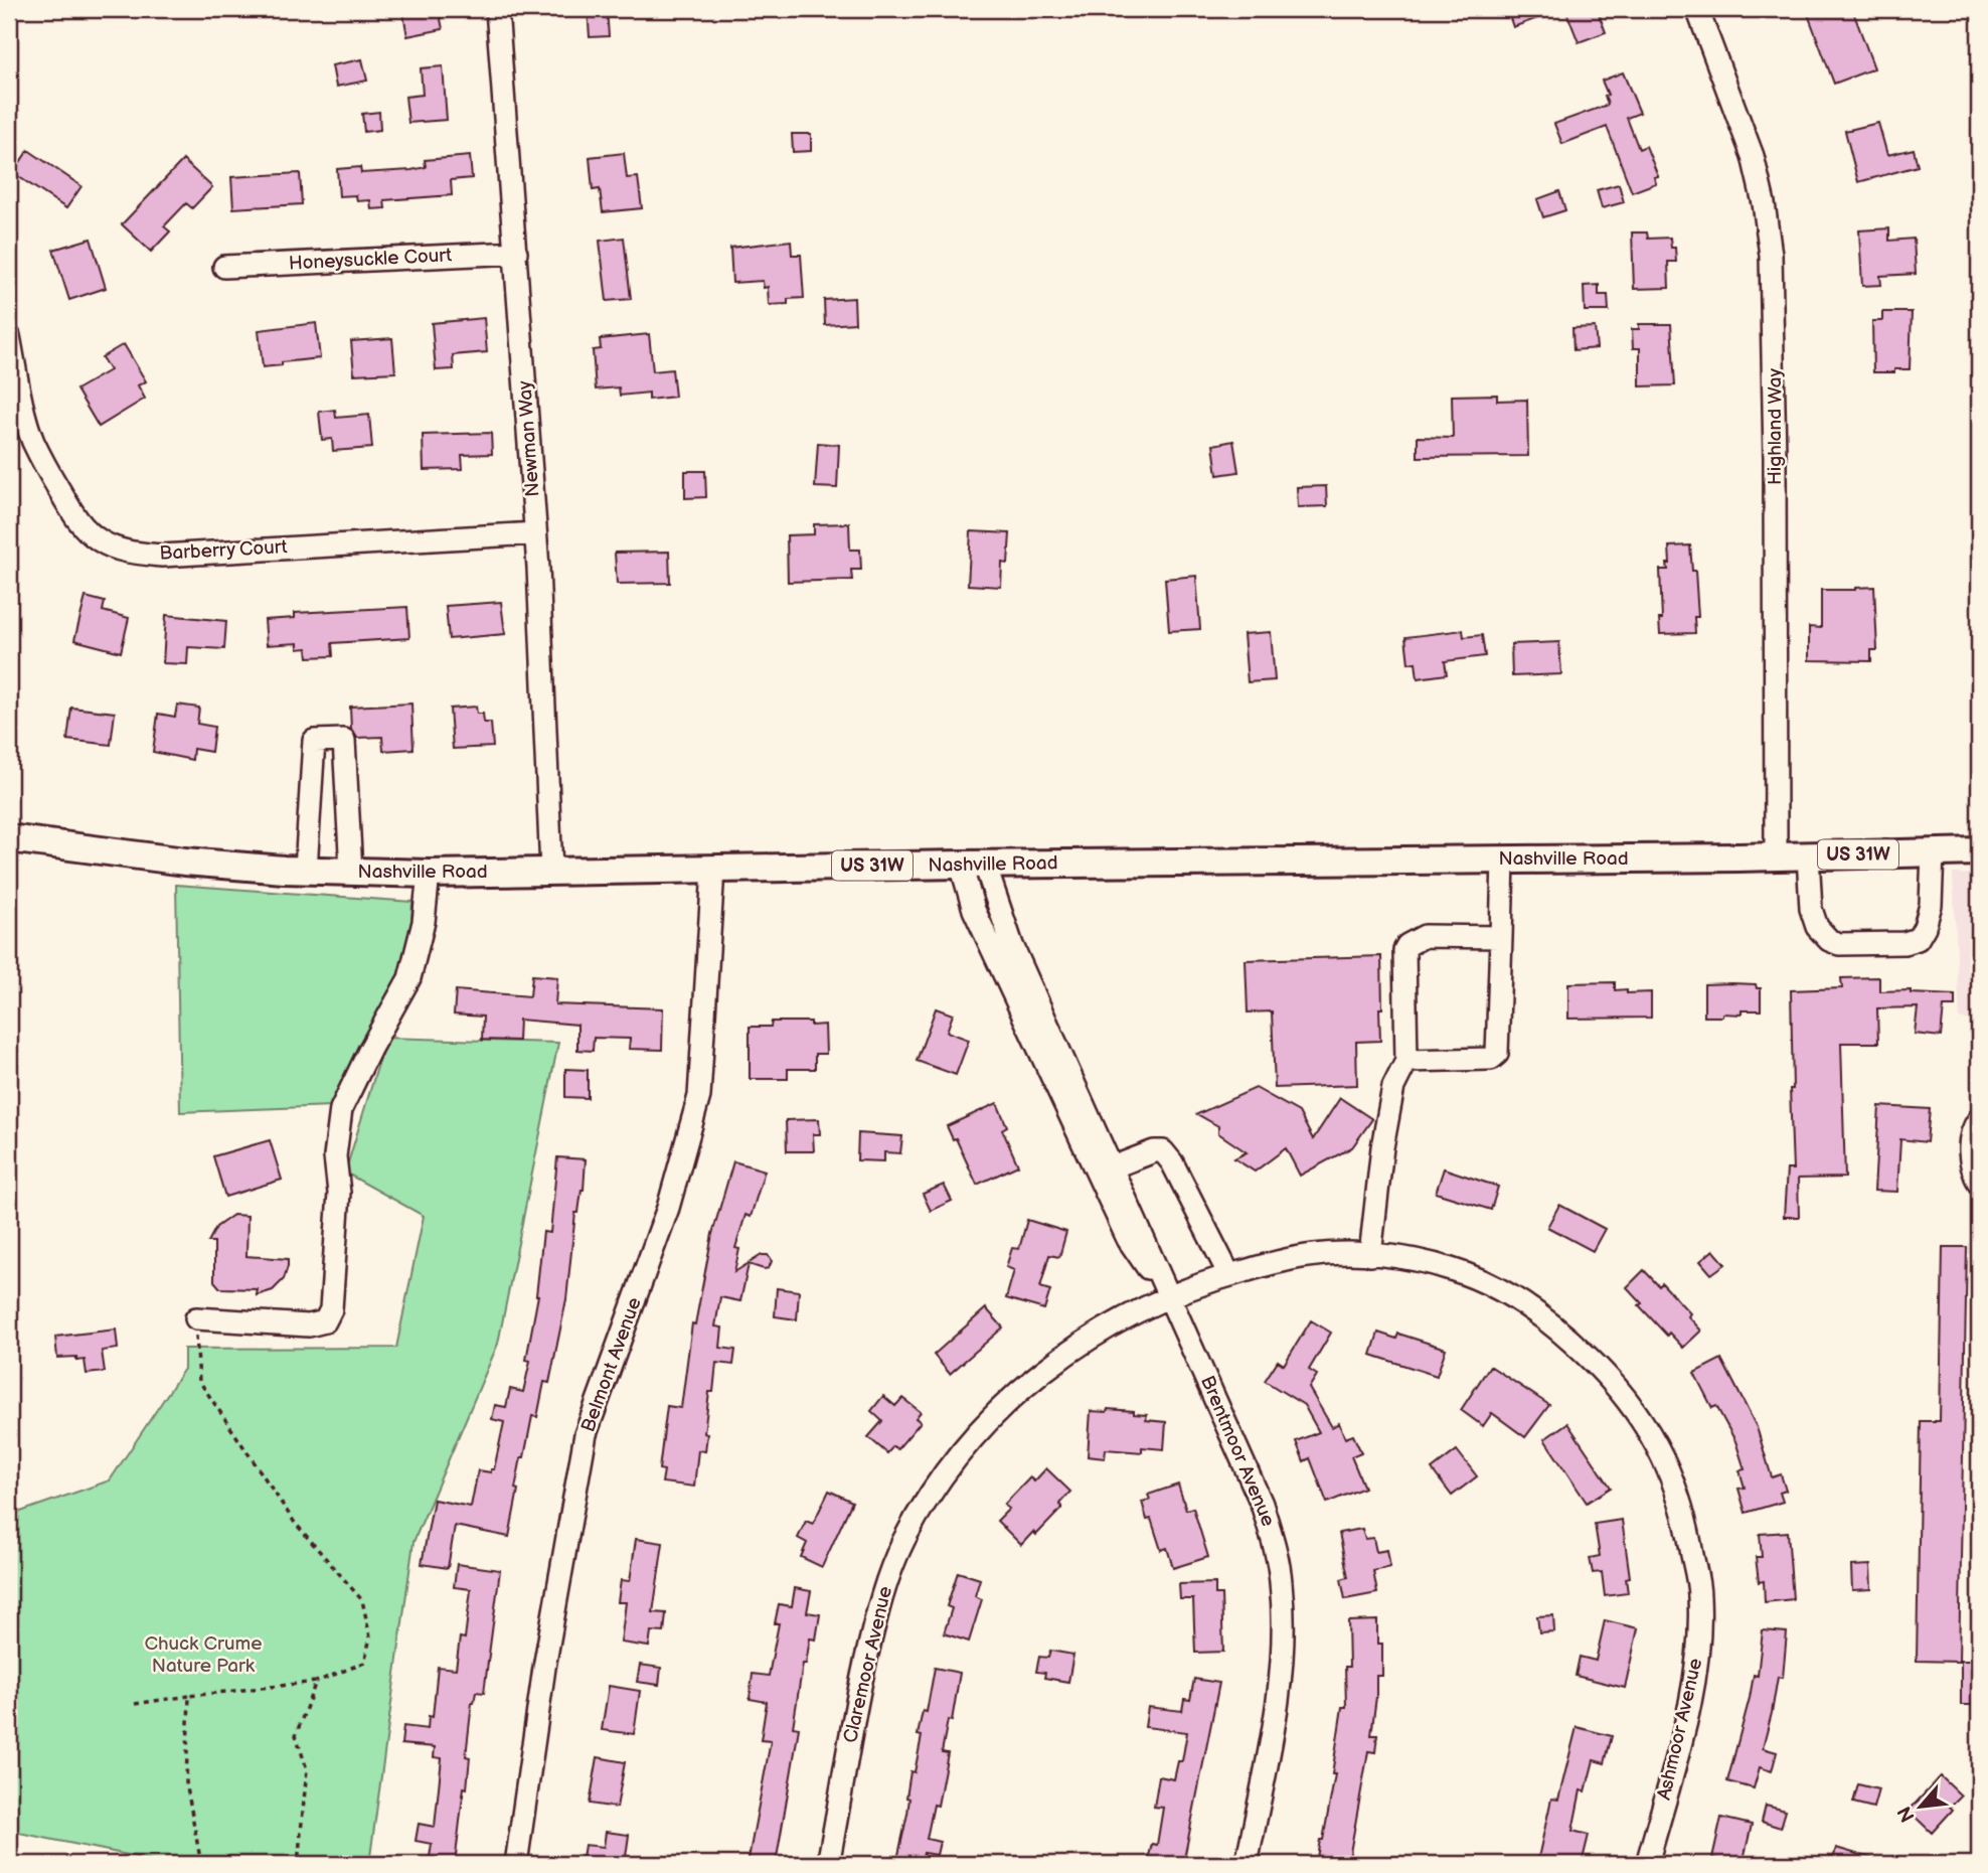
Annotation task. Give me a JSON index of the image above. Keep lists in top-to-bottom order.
{
  "streets": {
    "main road": ["US 31W", "Nashville Road"],
    "street": [
      "Honeysuckle Court",
      "Highland Way",
      "Newman Way",
      "Barberry Court",
      "Belmont Avenue",
      "Brentmoor Avenue",
      "Claremoor Avenue",
      "Ashmoor Avenue"
    ]
  },
  "crossings": [
    ["Honeysuckle Court", "Newman Way"],
    ["Highland Way", "Nashville Road"],
    ["Newman Way", "Barberry Court"],
    ["Newman Way", "Nashville Road"],
    ["Nashville Road", "Belmont Avenue"],
    ["Nashville Road", "Brentmoor Avenue"],
    ["Brentmoor Avenue", "Claremoor Avenue"],
    ["Brentmoor Avenue", "Ashmoor Avenue"],
    ["Claremoor Avenue", "Ashmoor Avenue"]
  ],
  "parks": ["Chuck Crume Nature Park"],
  "north": "bottom left"
}
